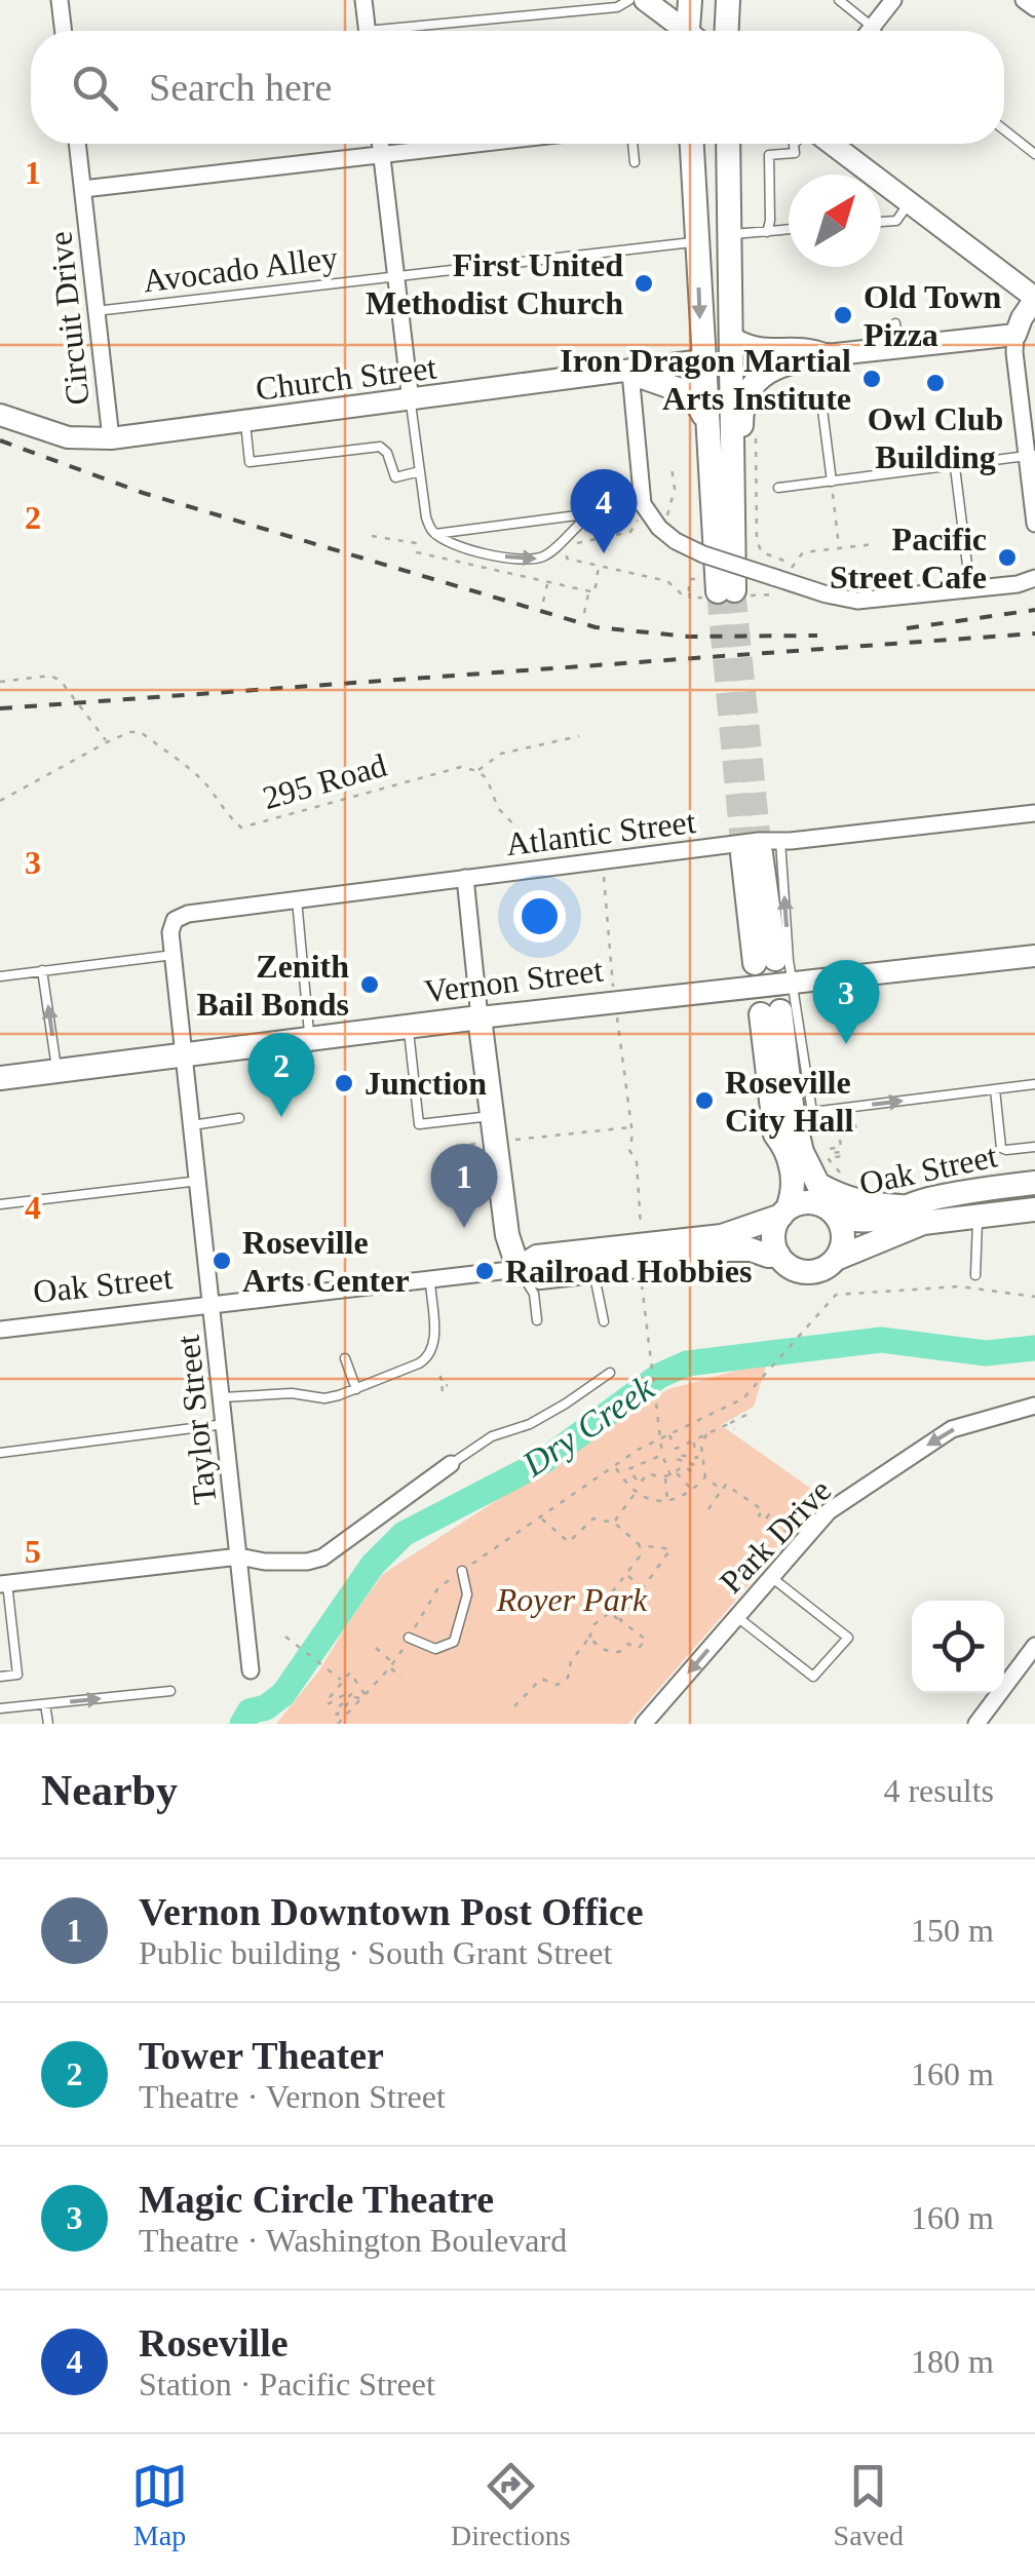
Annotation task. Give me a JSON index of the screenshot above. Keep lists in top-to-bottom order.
{
  "streets": {
    "main road": ["Vernon Street", "Oak Street"],
    "street": [
      "Circuit Drive",
      "Church Street",
      "Atlantic Street",
      "Taylor Street",
      "Park Drive"
    ],
    "lane": ["Avocado Alley"],
    "path": ["295 Road"]
  },
  "crossings": [
    ["Avocado Alley", "Circuit Drive"],
    ["Circuit Drive", "Church Street"],
    ["Atlantic Street", "Taylor Street"],
    ["Vernon Street", "Taylor Street"],
    ["Oak Street", "Taylor Street"]
  ],
  "one_way": ["Park Drive"],
  "water": ["Dry Creek"],
  "parks": ["Royer Park"],
  "places": [
    "First United Methodist Church",
    "Old Town Pizza",
    "Iron Dragon Martial Arts Institute",
    "Owl Club Building",
    "Pacific Street Cafe",
    "Zenith Bail Bonds",
    "Junction",
    "Roseville City Hall",
    "Roseville Arts Center",
    "Railroad Hobbies"
  ],
  "north": "top right",
  "page": {
    "search": "Search here",
    "pins": [
      "4",
      "3",
      "2",
      "1"
    ],
    "heading": ["Nearby", "4 results"],
    "list": [
      {
        "mark": "1",
        "name": "Vernon Downtown Post Office",
        "note": "Public building · South Grant Street",
        "value": "150 m"
      },
      {
        "mark": "2",
        "name": "Tower Theater",
        "note": "Theatre · Vernon Street",
        "value": "160 m"
      },
      {
        "mark": "3",
        "name": "Magic Circle Theatre",
        "note": "Theatre · Washington Boulevard",
        "value": "160 m"
      },
      {
        "mark": "4",
        "name": "Roseville",
        "note": "Station · Pacific Street",
        "value": "180 m"
      }
    ],
    "nav": ["Map", "Directions", "Saved"]
  },
  "grid": {
    "rows": [
      "1",
      "2",
      "3",
      "4",
      "5"
    ]
  }
}
